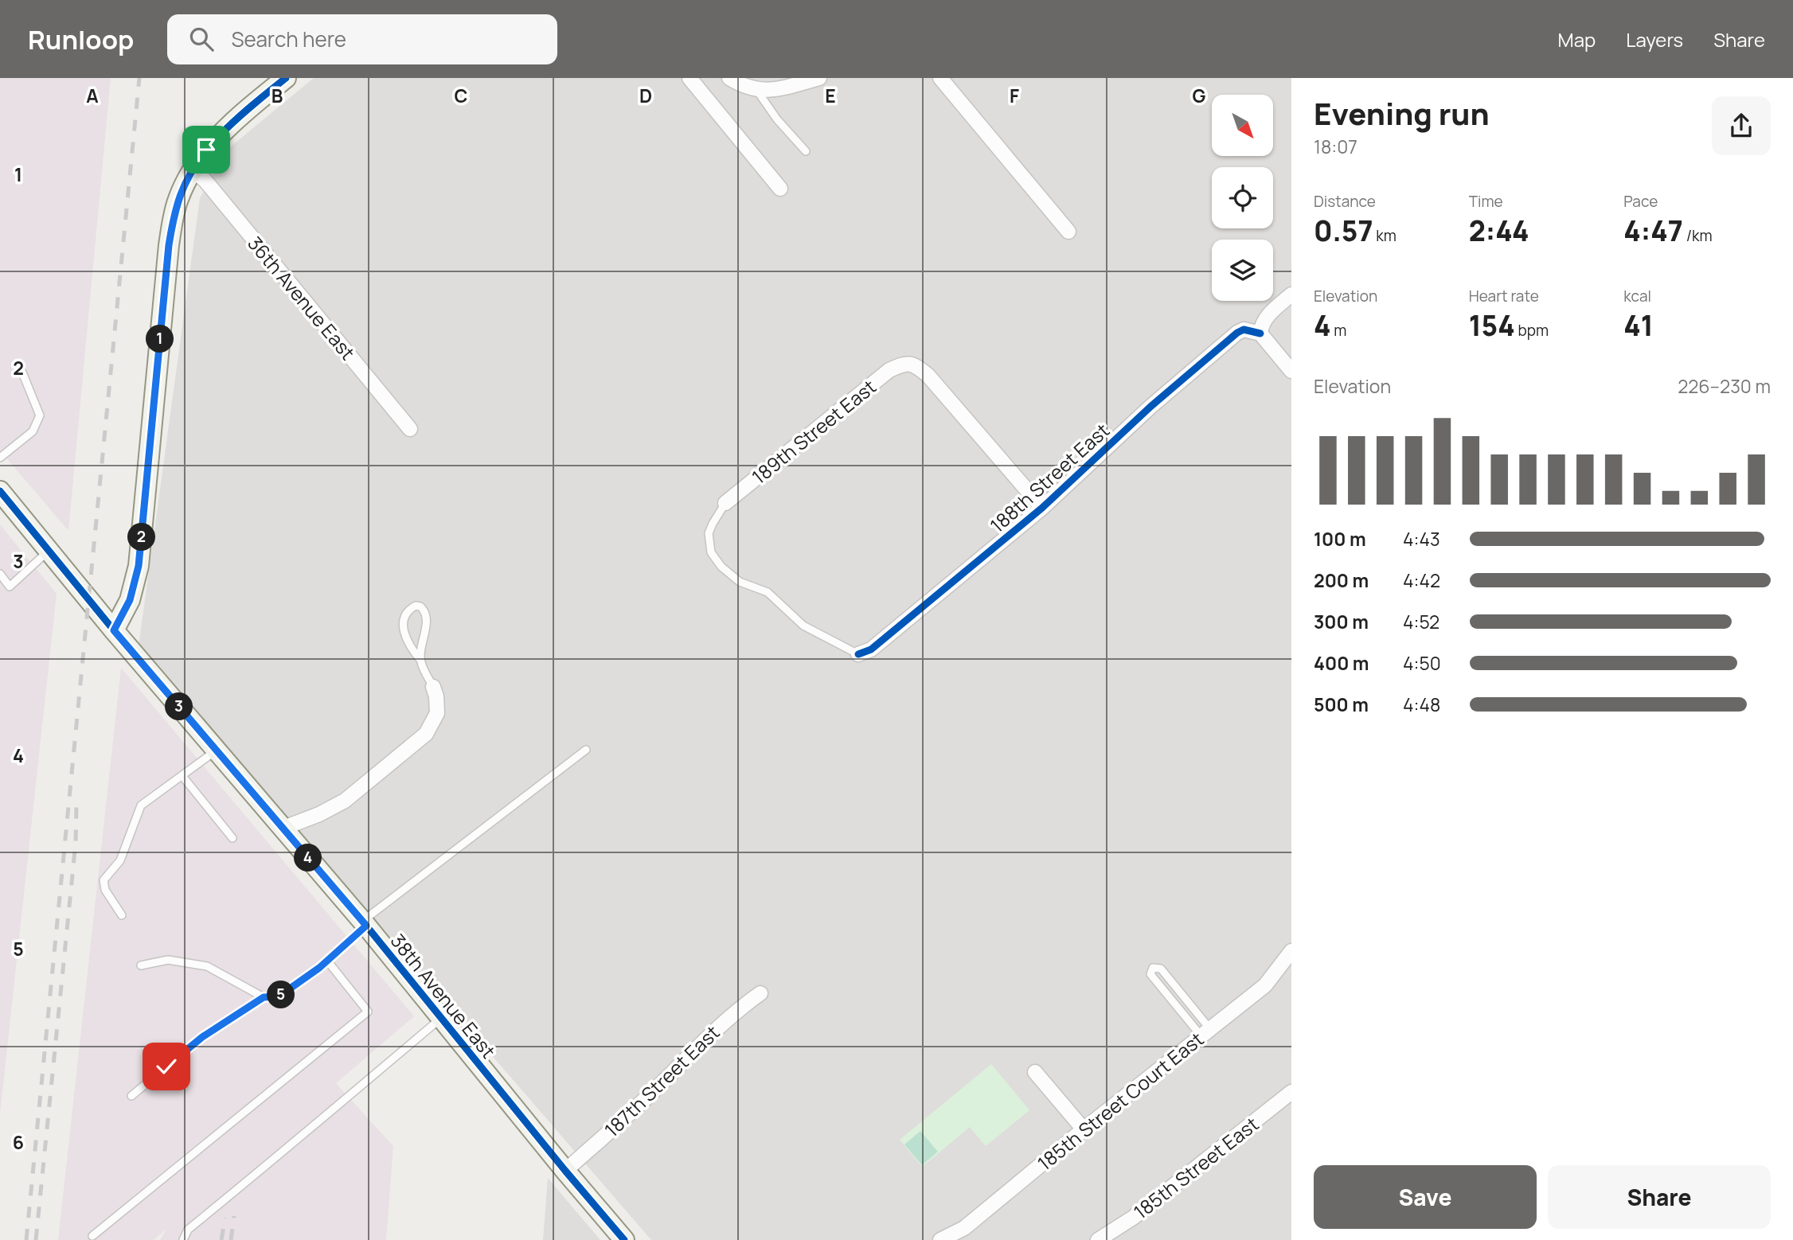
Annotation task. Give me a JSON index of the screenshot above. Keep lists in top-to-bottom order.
{
  "streets": {
    "street": [
      "36th Avenue East",
      "189th Street East",
      "188th Street East",
      "38th Avenue East",
      "187th Street East",
      "185th Street Court East",
      "185th Street East"
    ]
  },
  "crossings": [
    ["189th Street East", "188th Street East"],
    ["38th Avenue East", "187th Street East"]
  ],
  "north": "bottom right",
  "page": {
    "header": "Runloop",
    "search": "Search here",
    "nav": ["Map", "Layers", "Share"],
    "heading": ["Evening run", "18:07"],
    "stats": [
      ["Distance", "0.57 km"],
      ["Time", "2:44"],
      ["Pace", "4:47 /km"],
      ["Elevation", "4 m"],
      ["Heart rate", "154 bpm"],
      ["kcal", "41"]
    ],
    "pins": [
      "1",
      "2",
      "3",
      "4",
      "5"
    ],
    "chart": ["Elevation", "226–230 m"],
    "list": [
      {
        "name": "100 m",
        "note": "4:43"
      },
      {
        "name": "200 m",
        "note": "4:42"
      },
      {
        "name": "300 m",
        "note": "4:52"
      },
      {
        "name": "400 m",
        "note": "4:50"
      },
      {
        "name": "500 m",
        "note": "4:48"
      }
    ],
    "buttons": ["Save", "Share"]
  },
  "grid": {
    "columns": [
      "A",
      "B",
      "C",
      "D",
      "E",
      "F",
      "G"
    ],
    "rows": [
      "1",
      "2",
      "3",
      "4",
      "5",
      "6"
    ]
  }
}
